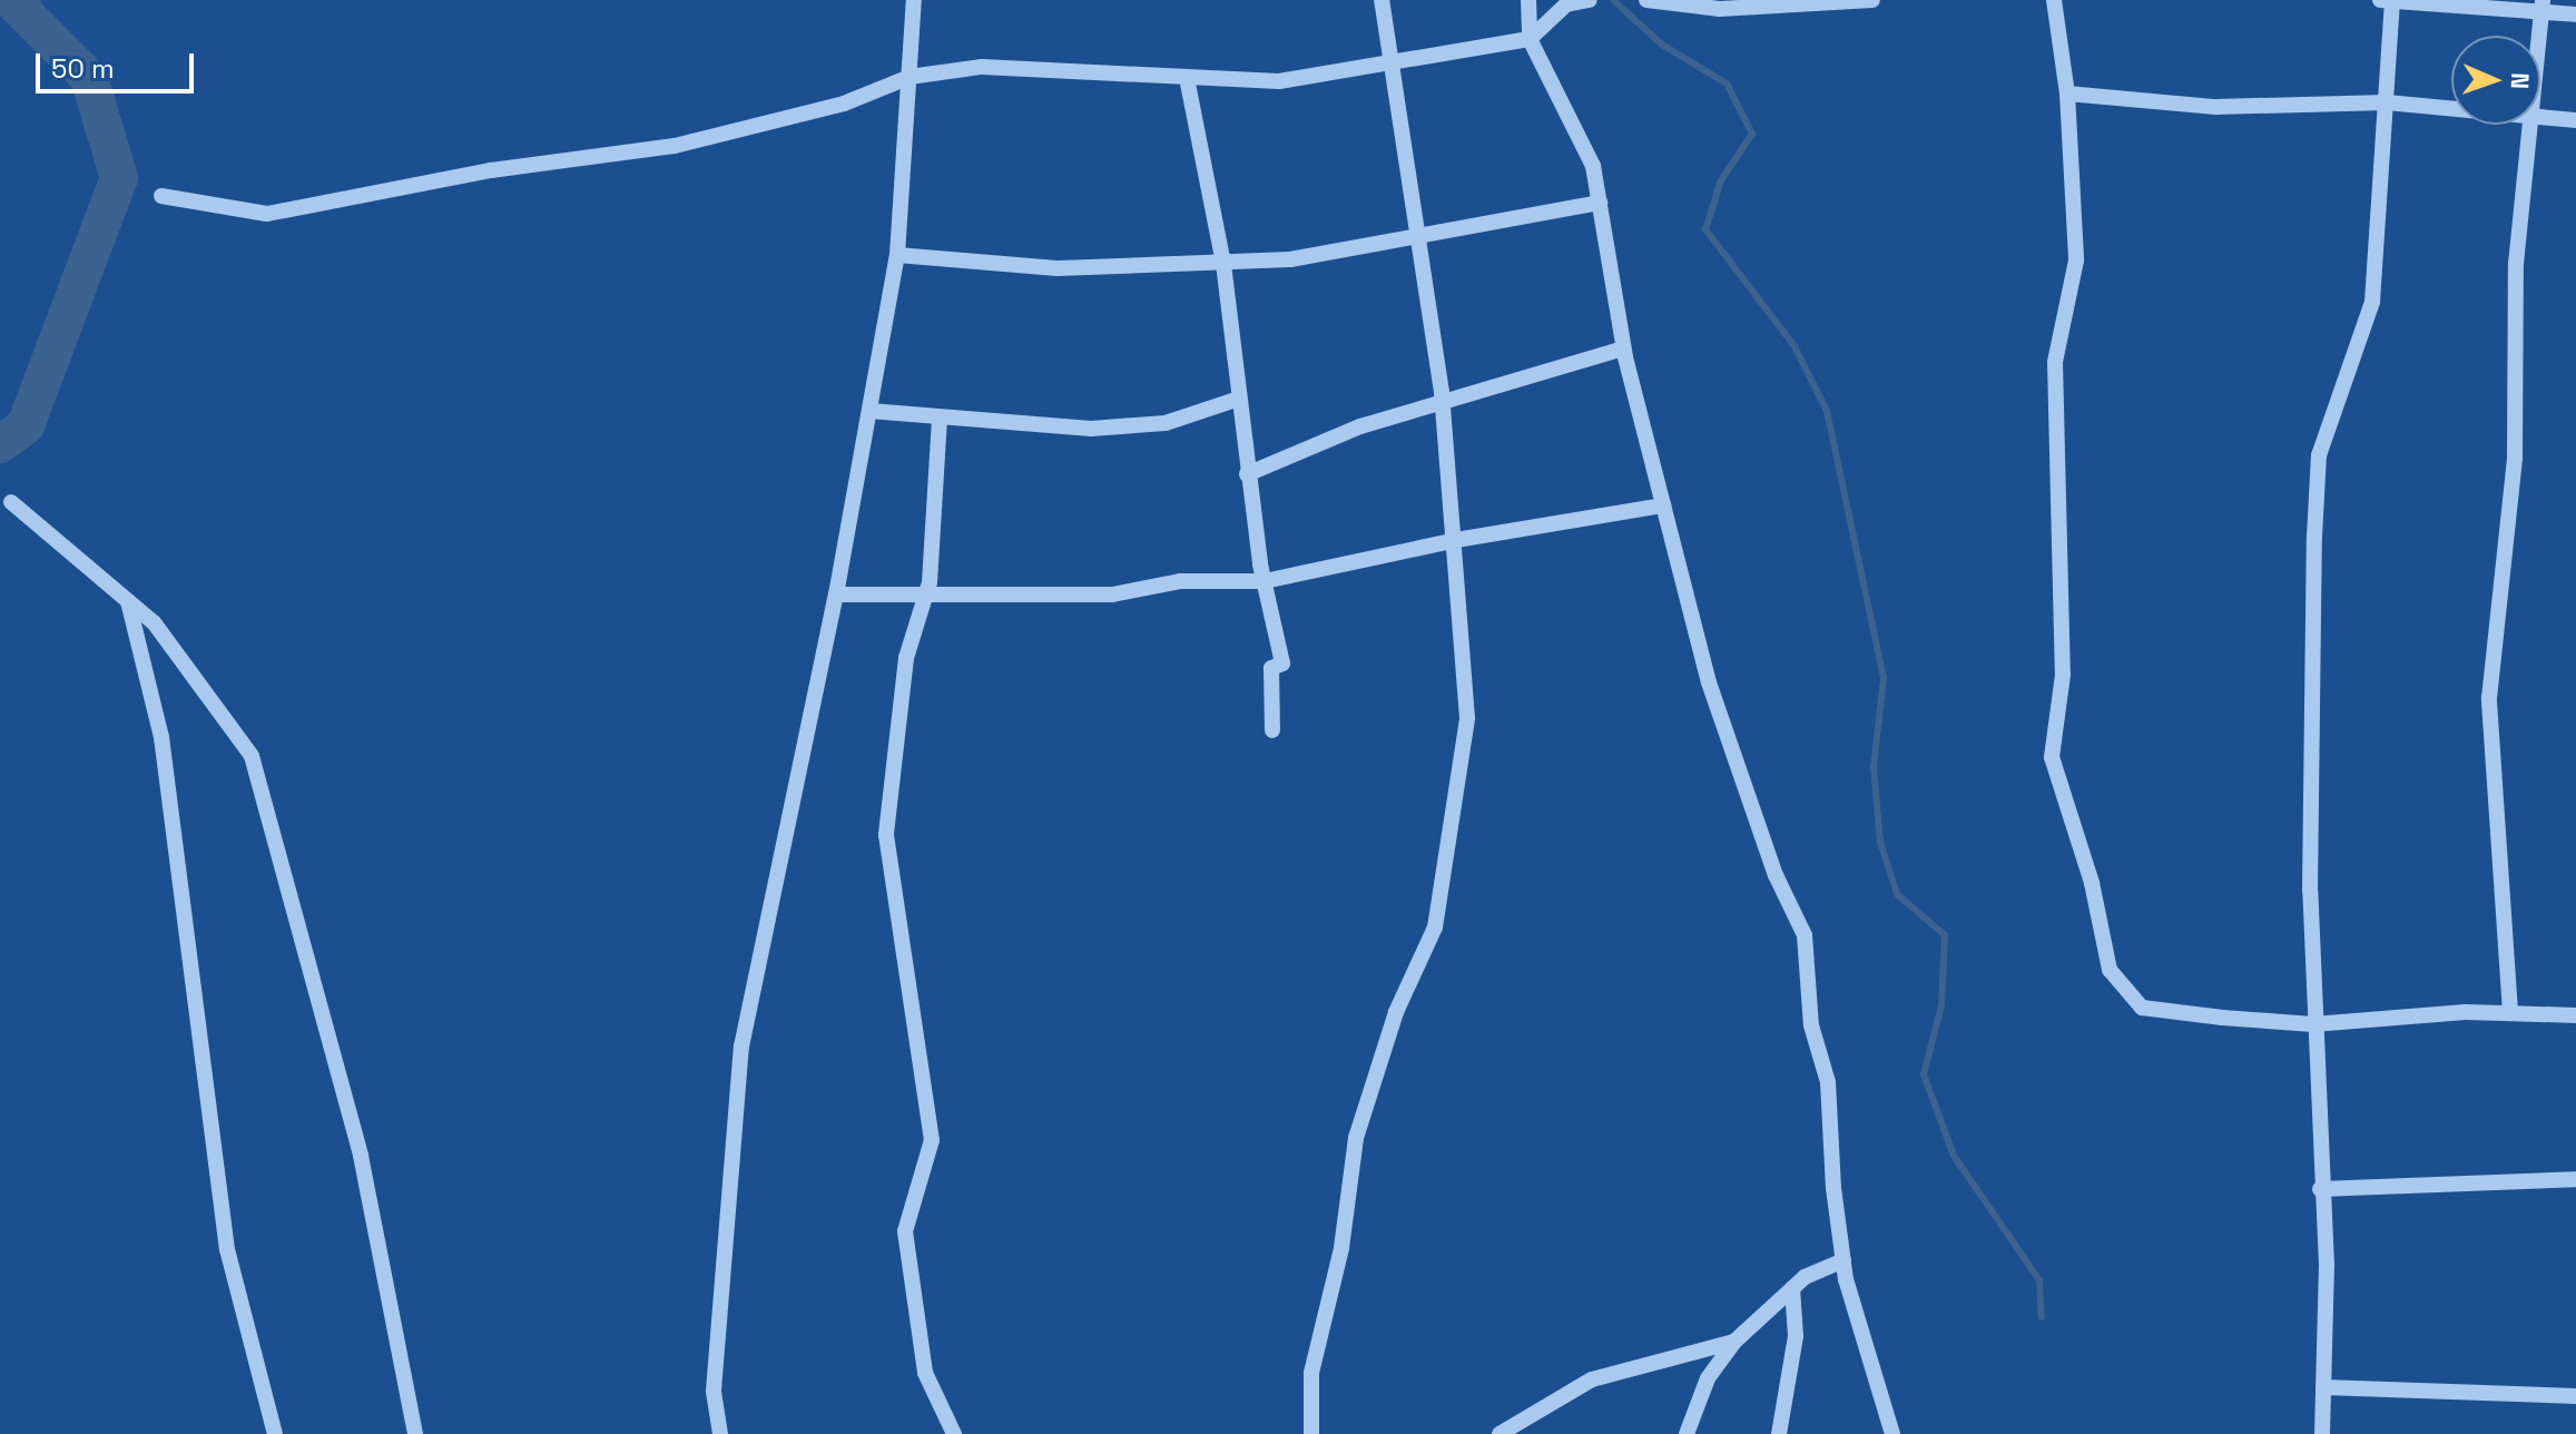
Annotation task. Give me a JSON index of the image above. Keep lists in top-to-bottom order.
{
  "scale_bar": "50 m",
  "north": "right"
}
